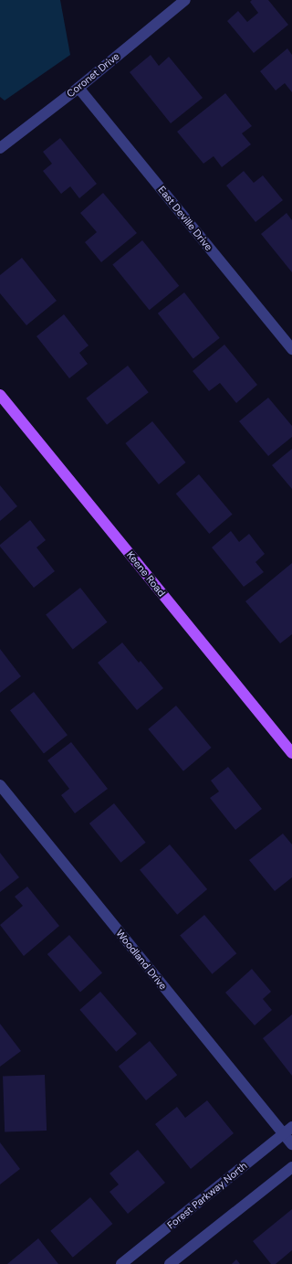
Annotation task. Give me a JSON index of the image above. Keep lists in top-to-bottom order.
{
  "streets": {
    "main road": ["Keene Road"],
    "street": [
      "Coronet Drive",
      "East Deville Drive",
      "Woodland Drive",
      "Forest Parkway North"
    ]
  },
  "crossings": [
    ["Coronet Drive", "East Deville Drive"],
    ["Woodland Drive", "Forest Parkway North"]
  ]
}
